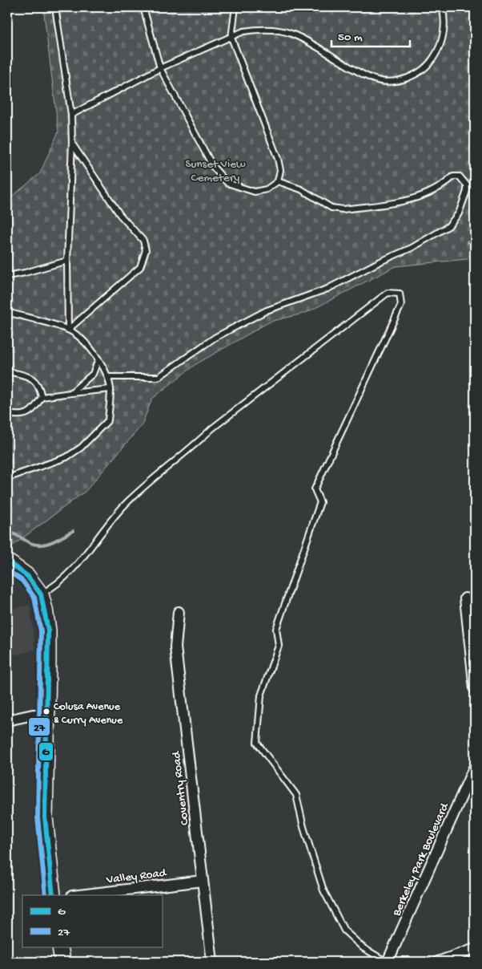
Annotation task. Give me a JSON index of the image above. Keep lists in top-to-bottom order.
{
  "streets": {
    "street": ["Coventry Road", "Berkeley Park Boulevard", "Valley Road"]
  },
  "crossings": [
    ["Coventry Road", "Valley Road"]
  ],
  "parks": ["Sunset View Cemetery"],
  "places": ["Colusa Avenue & Curry Avenue"],
  "lines": ["transit line G", "transit line 27"],
  "legend": ["G", "27"],
  "scale_bar": "50 m"
}
